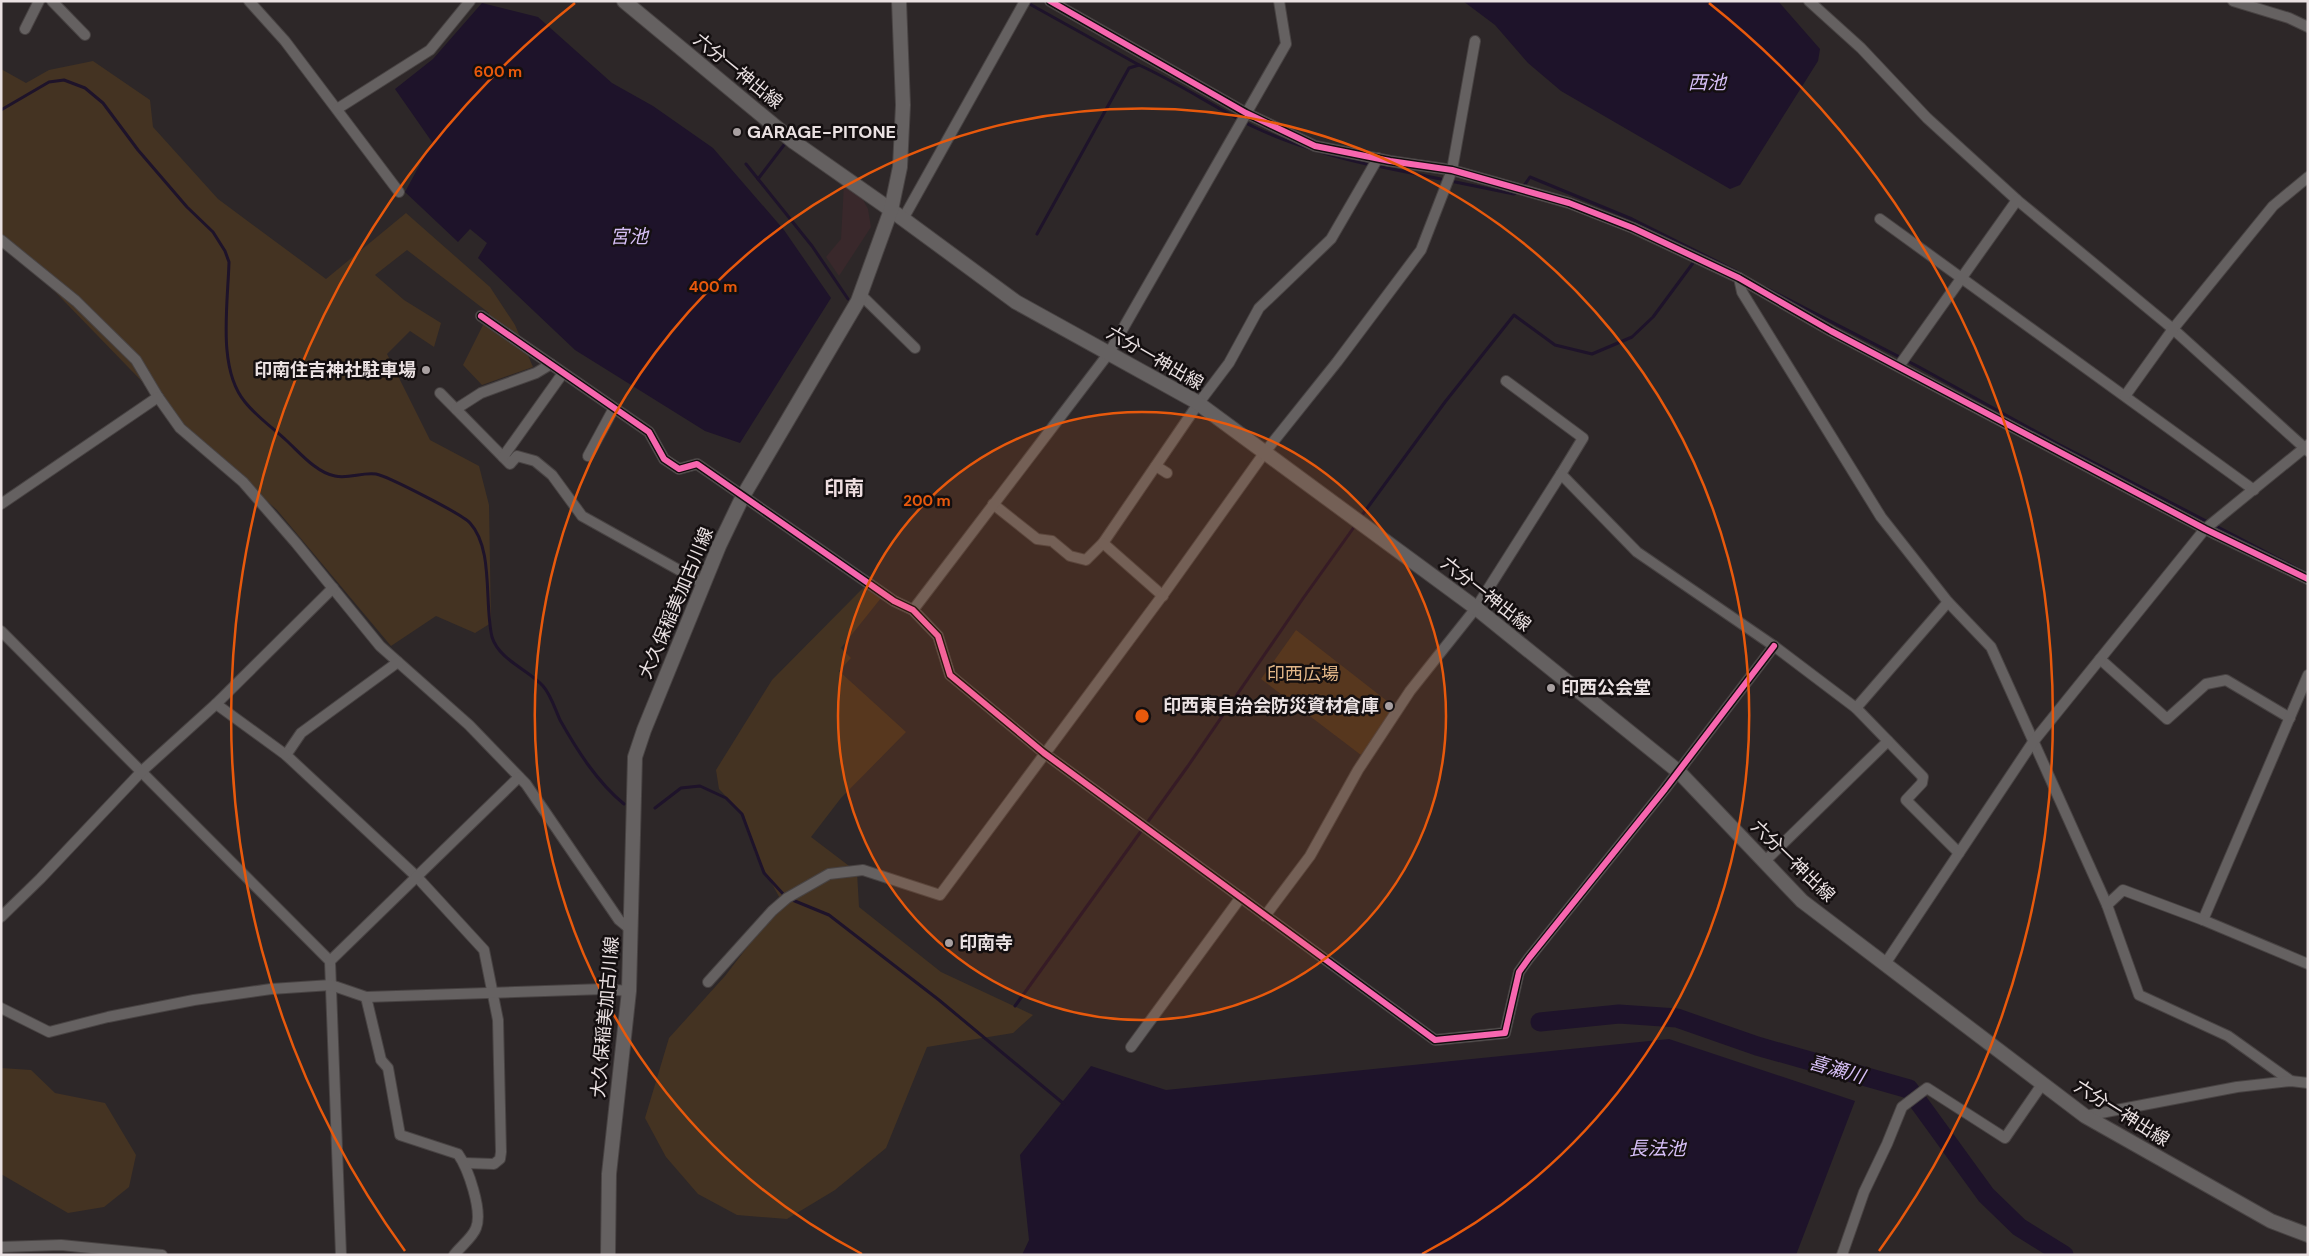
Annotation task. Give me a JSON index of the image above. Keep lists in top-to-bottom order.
{
  "streets": {
    "main road": ["六分一神出線", "大久保稲美加古川線"]
  },
  "crossings": [
    ["六分一神出線", "大久保稲美加古川線"]
  ],
  "districts": ["印南"],
  "water": [
    "西池",
    "宮池",
    "喜瀬川",
    "長法池"
  ],
  "parks": ["印西広場"],
  "places": [
    "GARAGE-PITONE",
    "印南住吉神社駐車場",
    "印西公会堂",
    "印西東自治会防災資材倉庫",
    "印南寺"
  ],
  "rings": ["600 m", "400 m", "200 m"]
}
